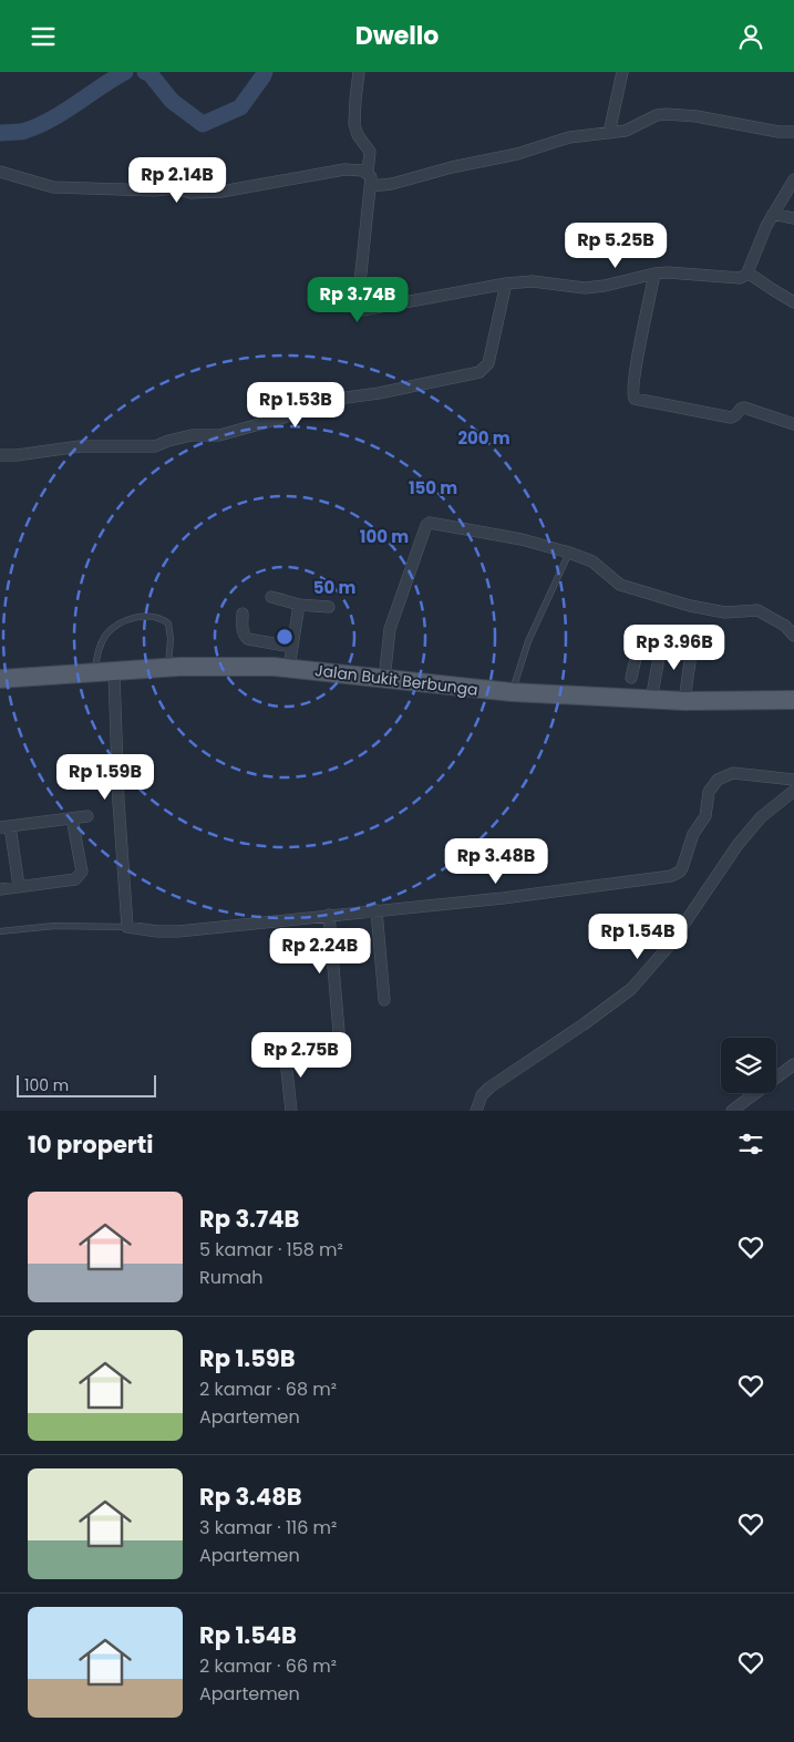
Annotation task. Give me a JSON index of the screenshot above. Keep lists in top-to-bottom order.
{
  "streets": {
    "main road": ["Jalan Bukit Berbunga"]
  },
  "scale_bar": "100 m",
  "page": {
    "header": "Dwello",
    "price": [
      "Rp 2.14B",
      "Rp 5.25B",
      "Rp 3.74B",
      "Rp 1.53B",
      "Rp 3.96B",
      "Rp 1.59B",
      "Rp 3.48B",
      "Rp 1.54B",
      "Rp 2.24B",
      "Rp 2.75B"
    ],
    "scale": "100 m",
    "heading": "10 properti",
    "list": [
      {
        "name": "Rp 3.74B",
        "note": "5 kamar · 158 m² · Rumah"
      },
      {
        "name": "Rp 1.59B",
        "note": "2 kamar · 68 m² · Apartemen"
      },
      {
        "name": "Rp 3.48B",
        "note": "3 kamar · 116 m² · Apartemen"
      },
      {
        "name": "Rp 1.54B",
        "note": "2 kamar · 66 m² · Apartemen"
      }
    ]
  },
  "rings": [
    "200 m",
    "150 m",
    "100 m",
    "50 m"
  ]
}
